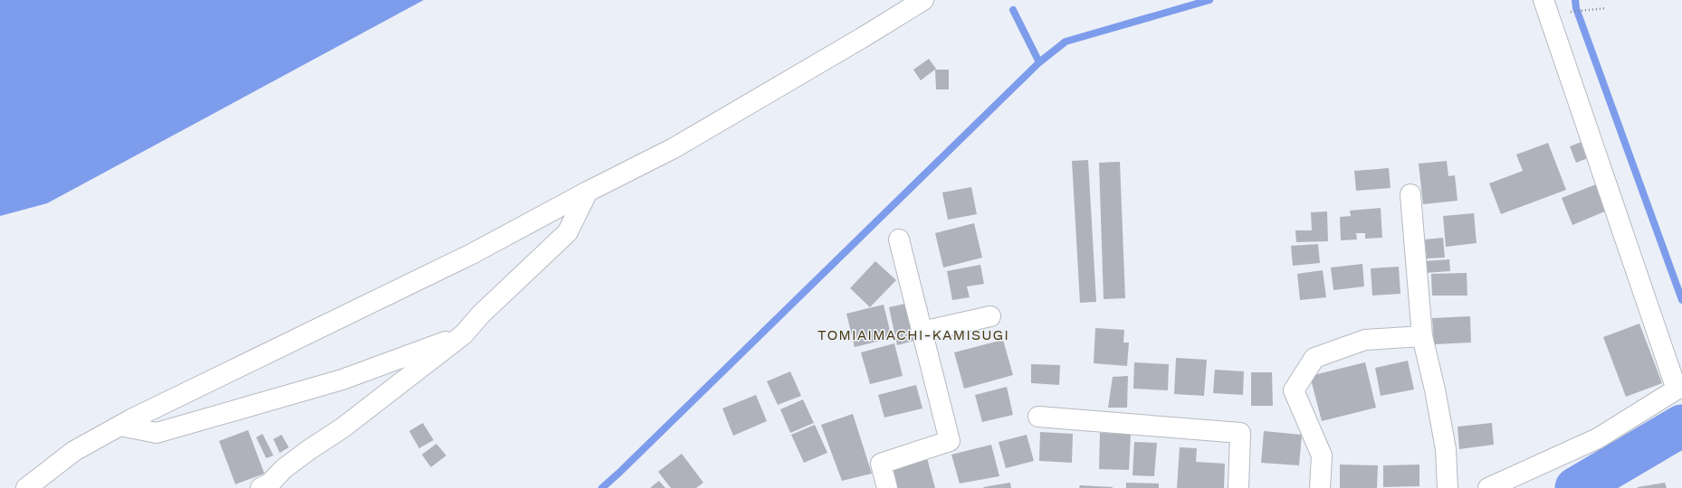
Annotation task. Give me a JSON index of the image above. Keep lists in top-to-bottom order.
{
  "districts": ["TOMIAIMACHI-KAMISUGI"]
}
